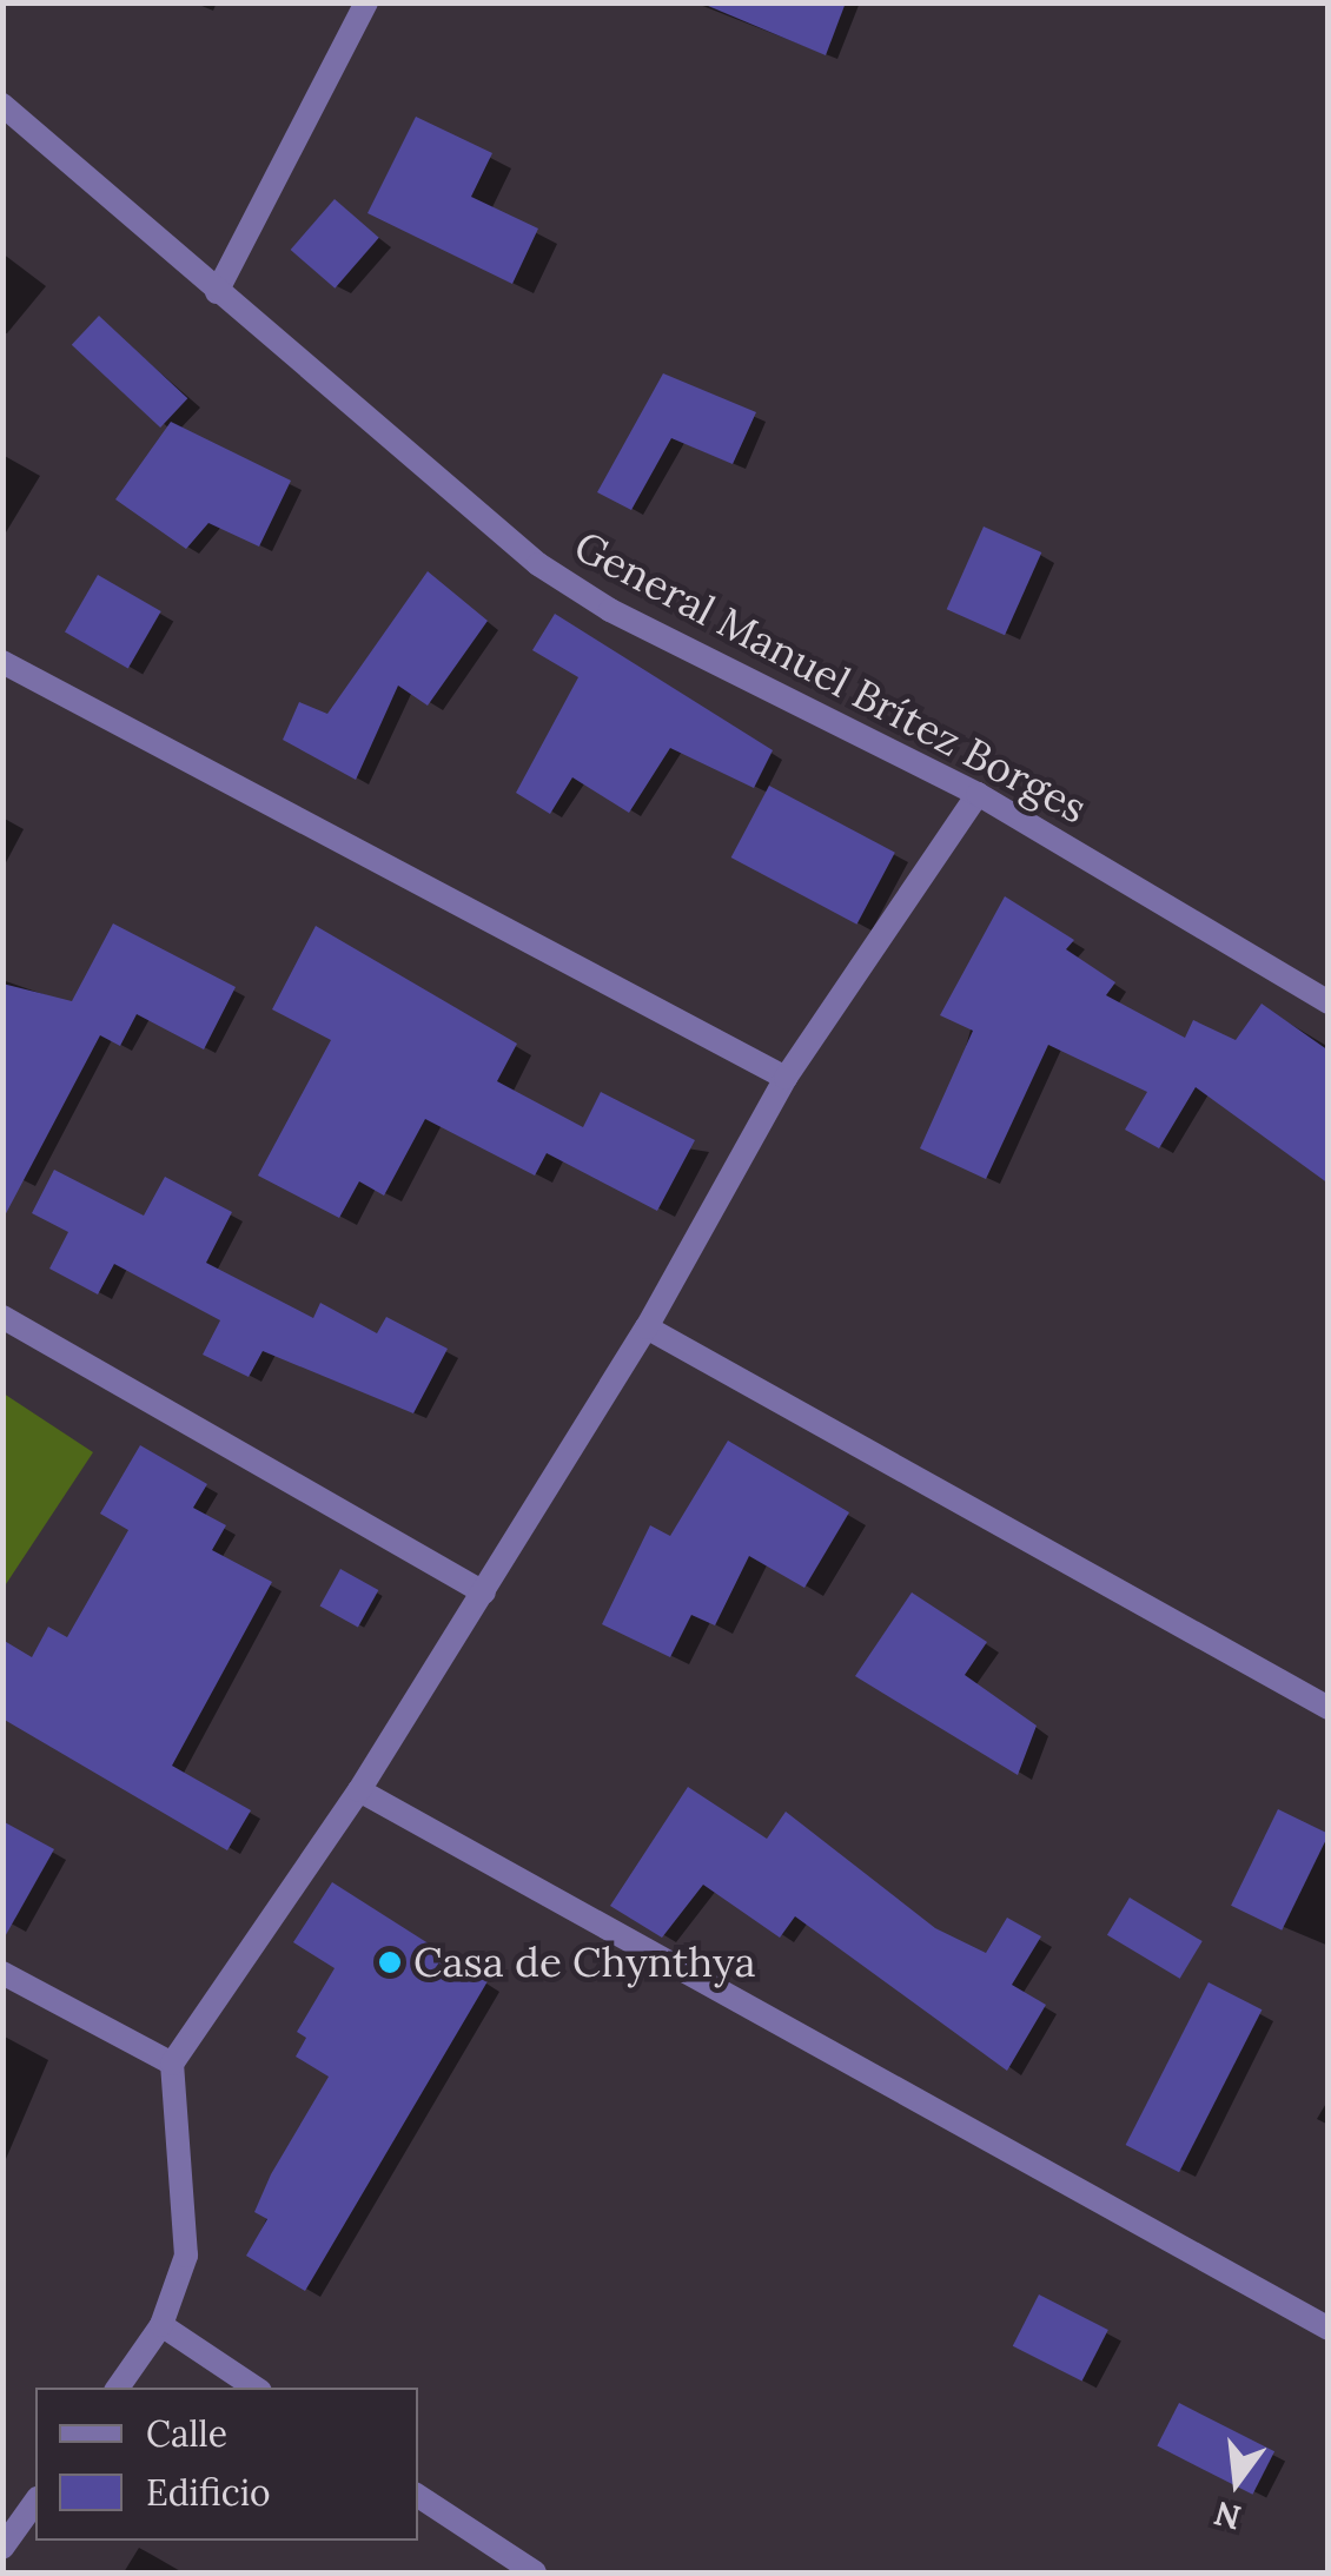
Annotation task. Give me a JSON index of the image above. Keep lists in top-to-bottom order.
{
  "streets": {
    "street": ["General Manuel Brítez Borges"]
  },
  "places": ["Casa de Chynthya"],
  "legend": ["Calle", "Edificio"],
  "north": "bottom"
}
